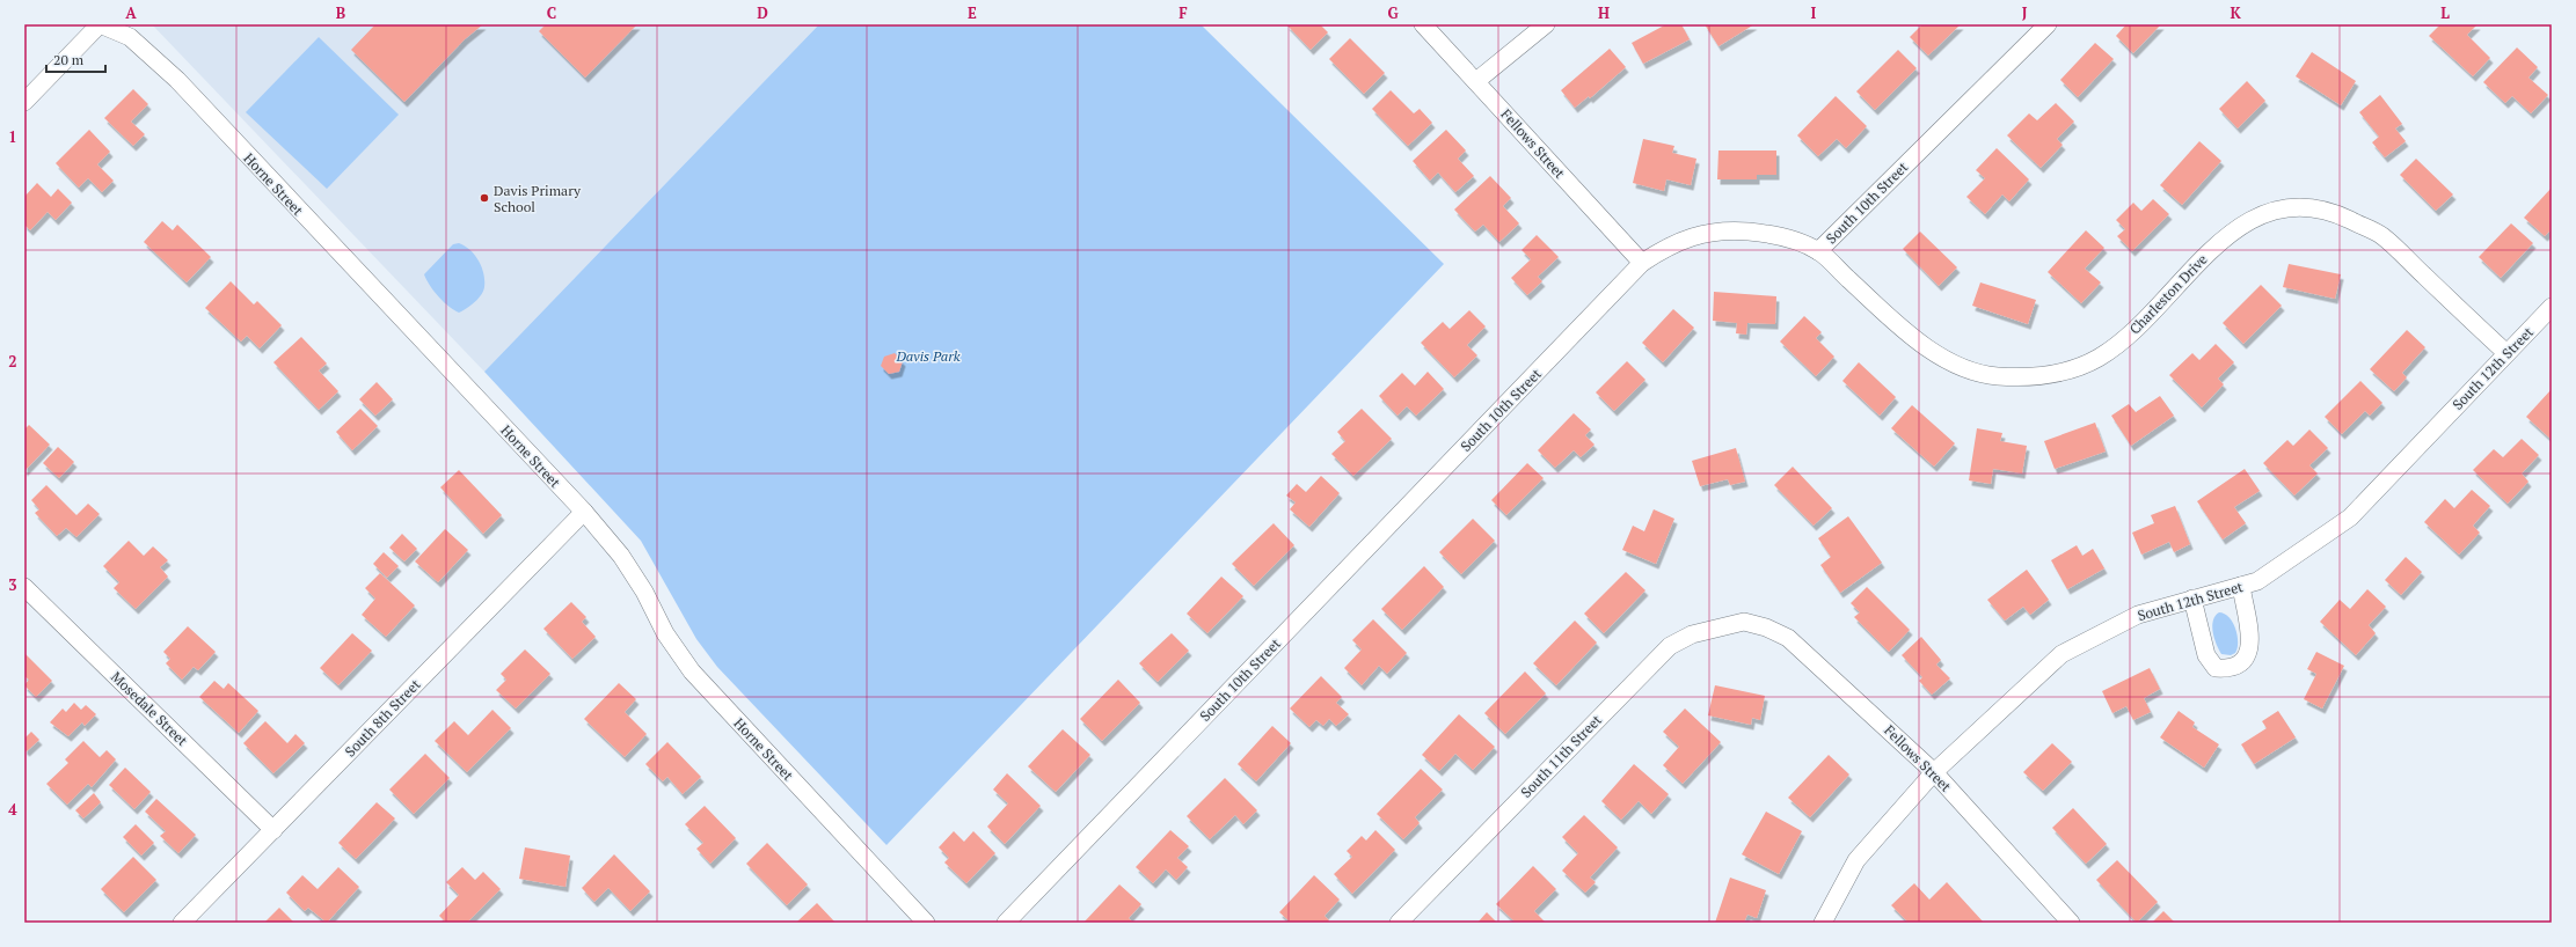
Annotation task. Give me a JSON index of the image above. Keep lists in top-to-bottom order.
{
  "streets": {
    "street": [
      "Fellows Street",
      "Horne Street",
      "South 10th Street",
      "Charleston Drive",
      "South 12th Street",
      "Mosedale Street",
      "South 8th Street",
      "South 11th Street"
    ]
  },
  "crossings": [
    ["Fellows Street", "South 10th Street"],
    ["Fellows Street", "South 12th Street"],
    ["Fellows Street", "South 11th Street"],
    ["Horne Street", "South 8th Street"],
    ["South 10th Street", "Charleston Drive"],
    ["Charleston Drive", "South 12th Street"],
    ["Mosedale Street", "South 8th Street"]
  ],
  "parks": ["Davis Park"],
  "places": ["Davis Primary School"],
  "scale_bar": "20 m",
  "grid": {
    "columns": [
      "A",
      "B",
      "C",
      "D",
      "E",
      "F",
      "G",
      "H",
      "I",
      "J",
      "K",
      "L"
    ],
    "rows": [
      "1",
      "2",
      "3",
      "4"
    ]
  }
}
